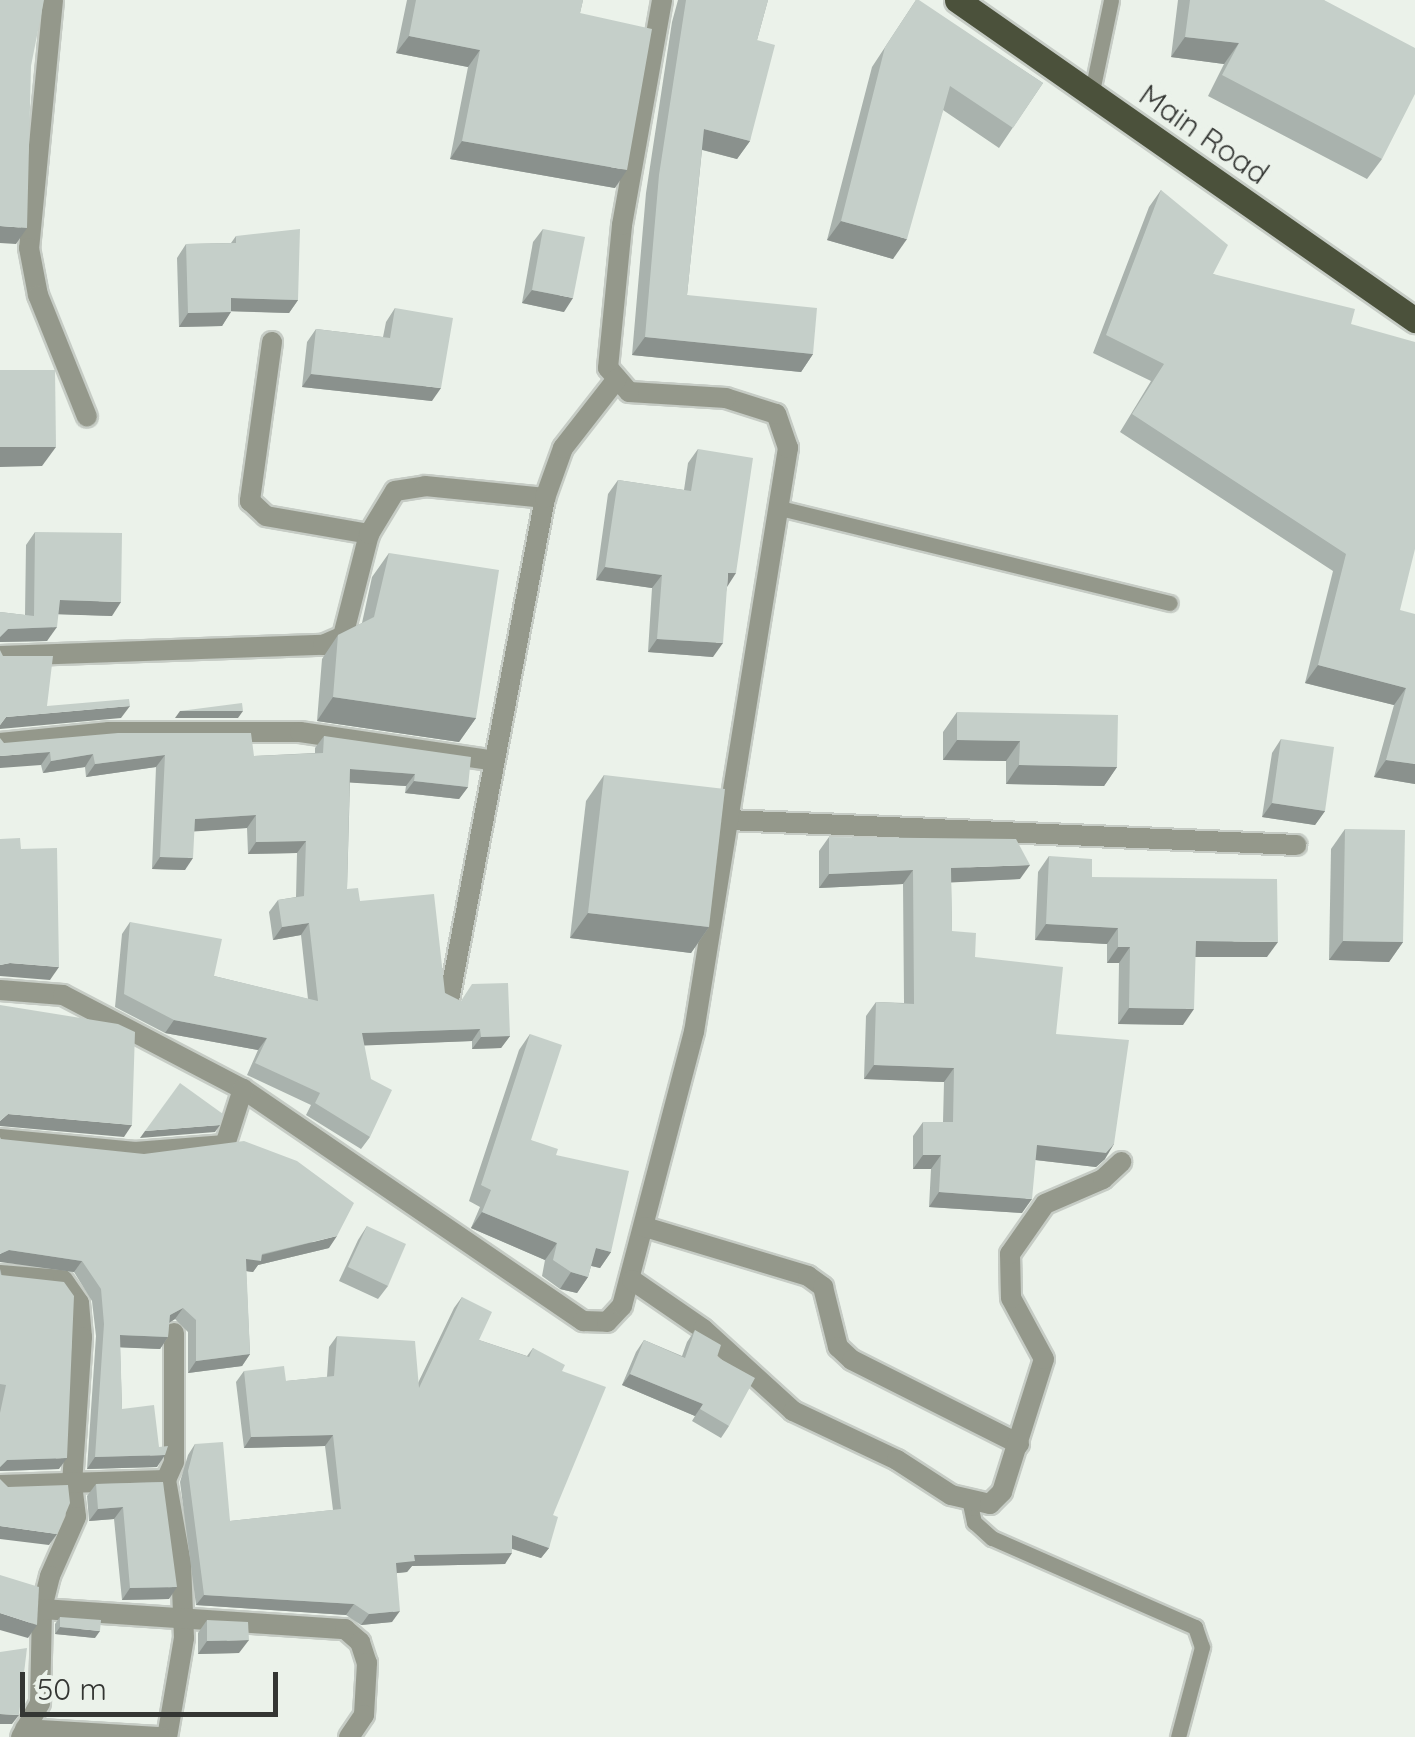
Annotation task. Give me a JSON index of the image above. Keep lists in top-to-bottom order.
{
  "streets": {
    "main road": ["Main Road"]
  },
  "scale_bar": "50 m"
}
